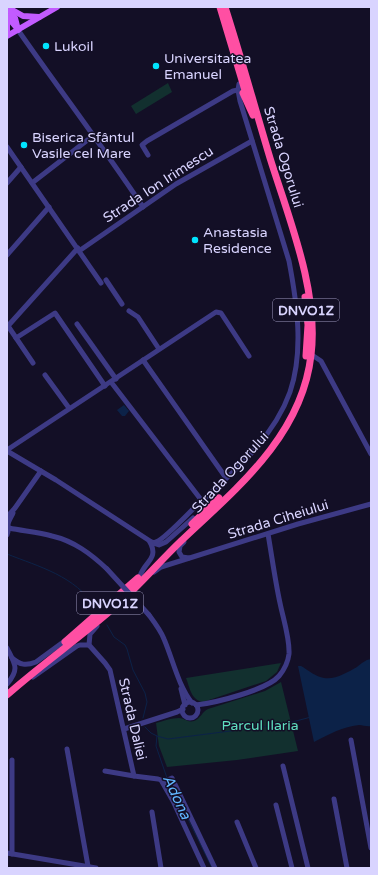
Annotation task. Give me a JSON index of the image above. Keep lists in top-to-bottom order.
{
  "streets": {
    "highway": ["Strada Ogorului", "DNVO1Z"],
    "street": ["Strada Ion Irimescu", "Strada Ciheiului", "Strada Daliei"]
  },
  "crossings": [
    ["Strada Ogorului", "Strada Ciheiului"]
  ],
  "water": ["Adona"],
  "parks": ["Parcul Ilaria"],
  "places": [
    "Lukoil",
    "Universitatea Emanuel",
    "Biserica Sfântul Vasile cel Mare",
    "Anastasia Residence"
  ]
}
